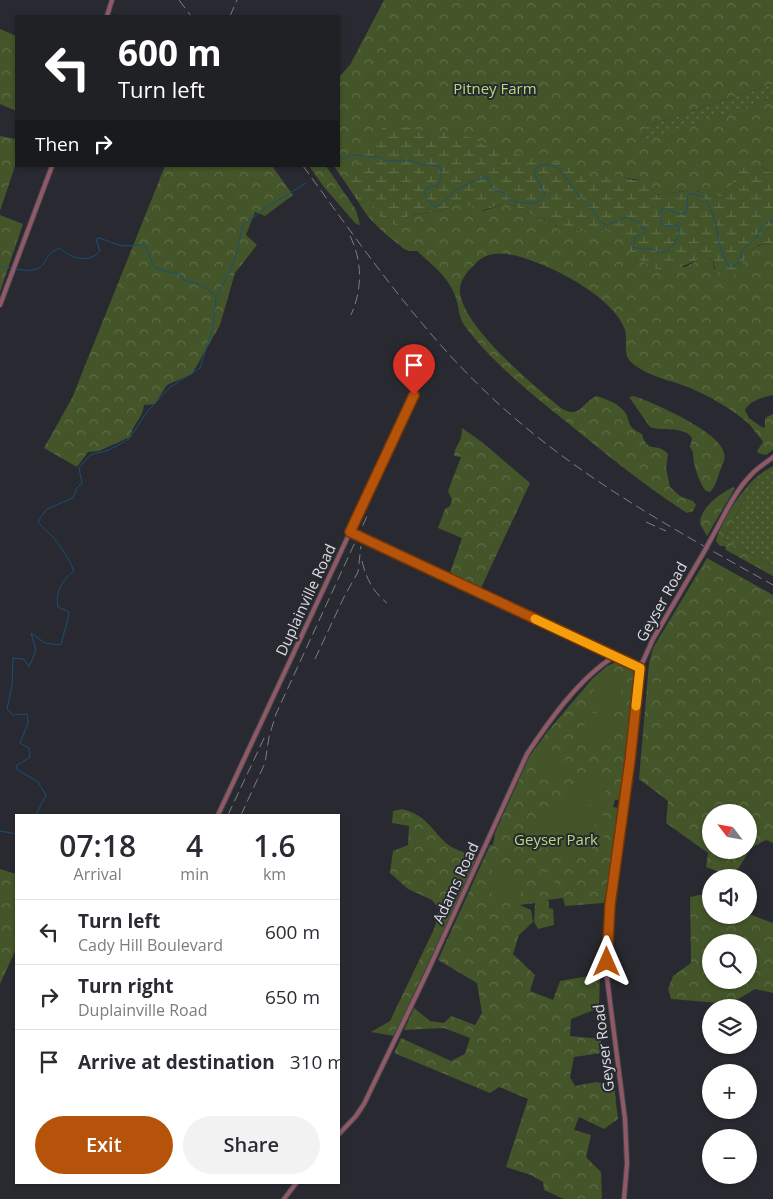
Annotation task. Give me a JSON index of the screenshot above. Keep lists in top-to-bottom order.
{
  "streets": {
    "street": ["Duplainville Road", "Geyser Road", "Adams Road"]
  },
  "parks": ["Pitney Farm", "Geyser Park"],
  "north": "top left",
  "page": {
    "turn": ["600 m", "Turn left"],
    "then": "Then",
    "map_buttons": ["+", "−"],
    "eta": [
      "07:18",
      "Arrival",
      "4",
      "min",
      "1.6",
      "km"
    ],
    "list": [
      {
        "name": "Turn left",
        "note": "Cady Hill Boulevard",
        "value": "600 m"
      },
      {
        "name": "Turn right",
        "note": "Duplainville Road",
        "value": "650 m"
      },
      {
        "name": "Arrive at destination",
        "value": "310 m"
      }
    ],
    "buttons": ["Exit", "Share"]
  }
}
